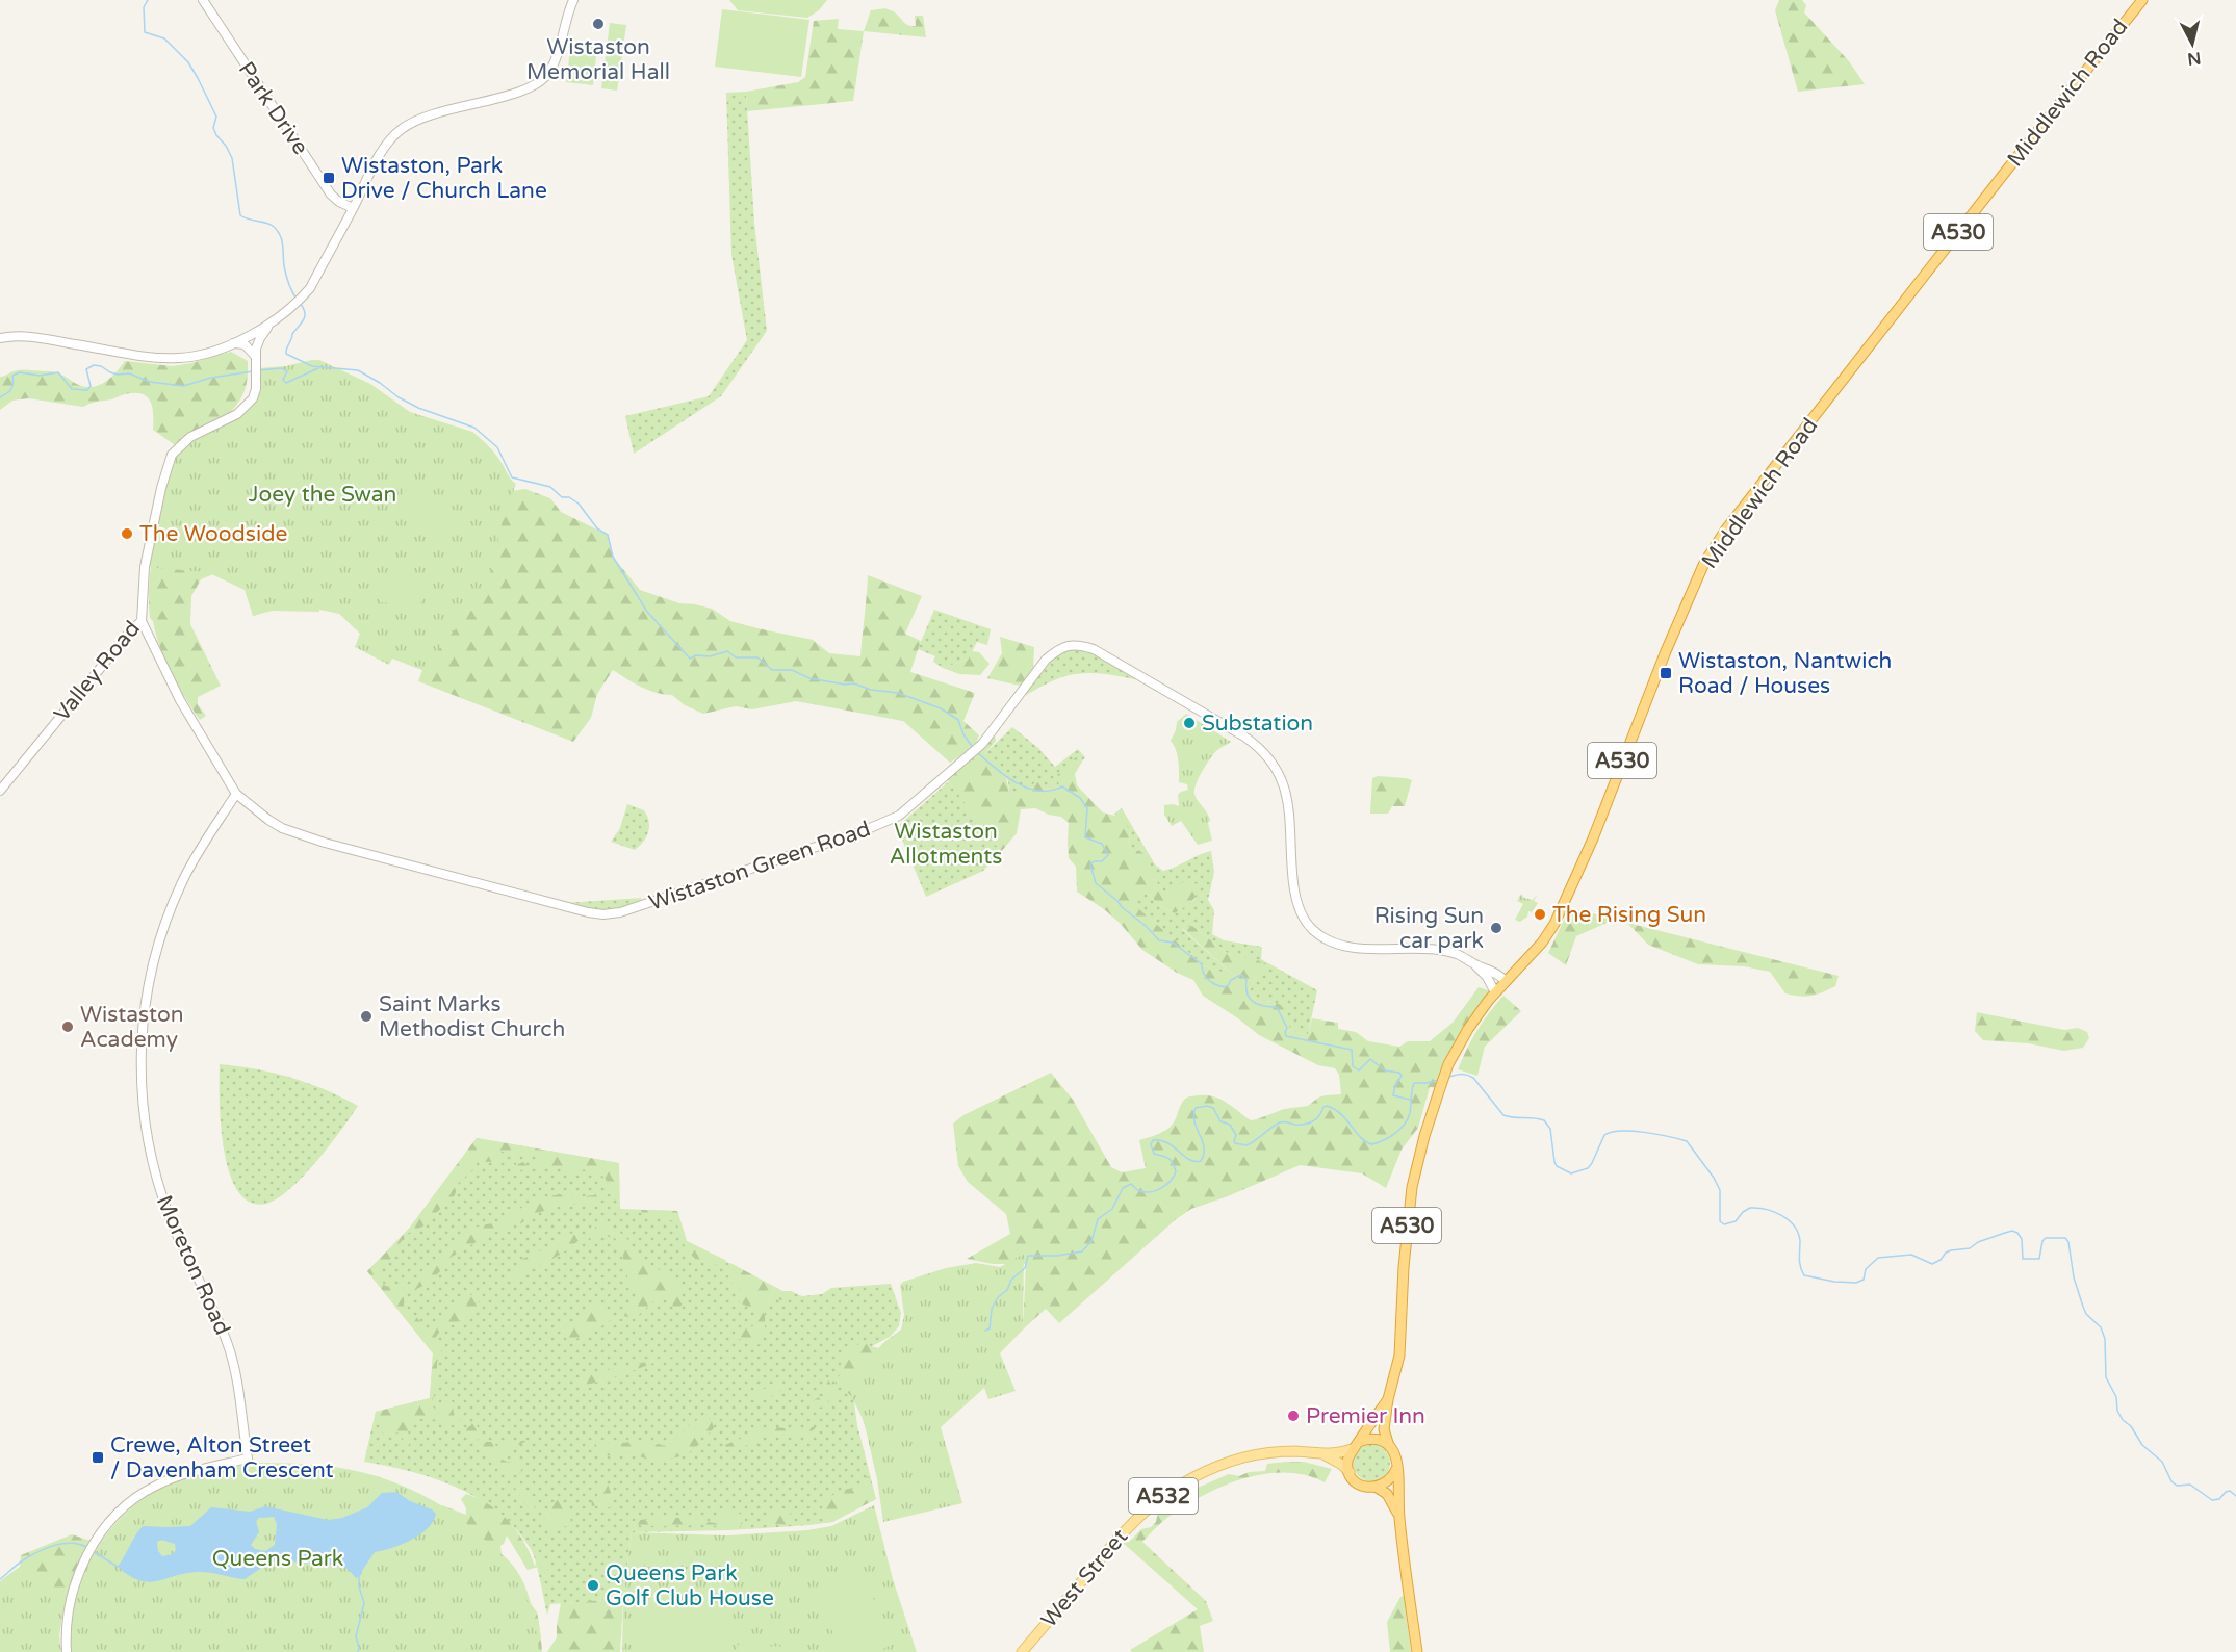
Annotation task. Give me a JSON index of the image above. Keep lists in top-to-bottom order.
{
  "streets": {
    "highway": ["Middlewich Road", "A530"],
    "main road": ["A532", "West Street"],
    "street": [
      "Park Drive",
      "Valley Road",
      "Wistaston Green Road",
      "Moreton Road"
    ]
  },
  "crossings": [
    ["Middlewich Road", "Wistaston Green Road"],
    ["Middlewich Road", "West Street"],
    ["Valley Road", "Wistaston Green Road"],
    ["Wistaston Green Road", "Moreton Road"]
  ],
  "parks": ["Joey the Swan", "Wistaston Allotments", "Queens Park"],
  "places": {
    "other": [
      "Wistaston Memorial Hall",
      "The Woodside",
      "Substation",
      "The Rising Sun",
      "Rising Sun car park",
      "Saint Marks Methodist Church",
      "Wistaston Academy",
      "Premier Inn",
      "Queens Park Golf Club House"
    ],
    "transit": ["Wistaston, Park Drive / Church Lane", "Wistaston, Nantwich Road / Houses", "Crewe, Alton Street / Davenham Crescent"]
  },
  "north": "bottom"
}
